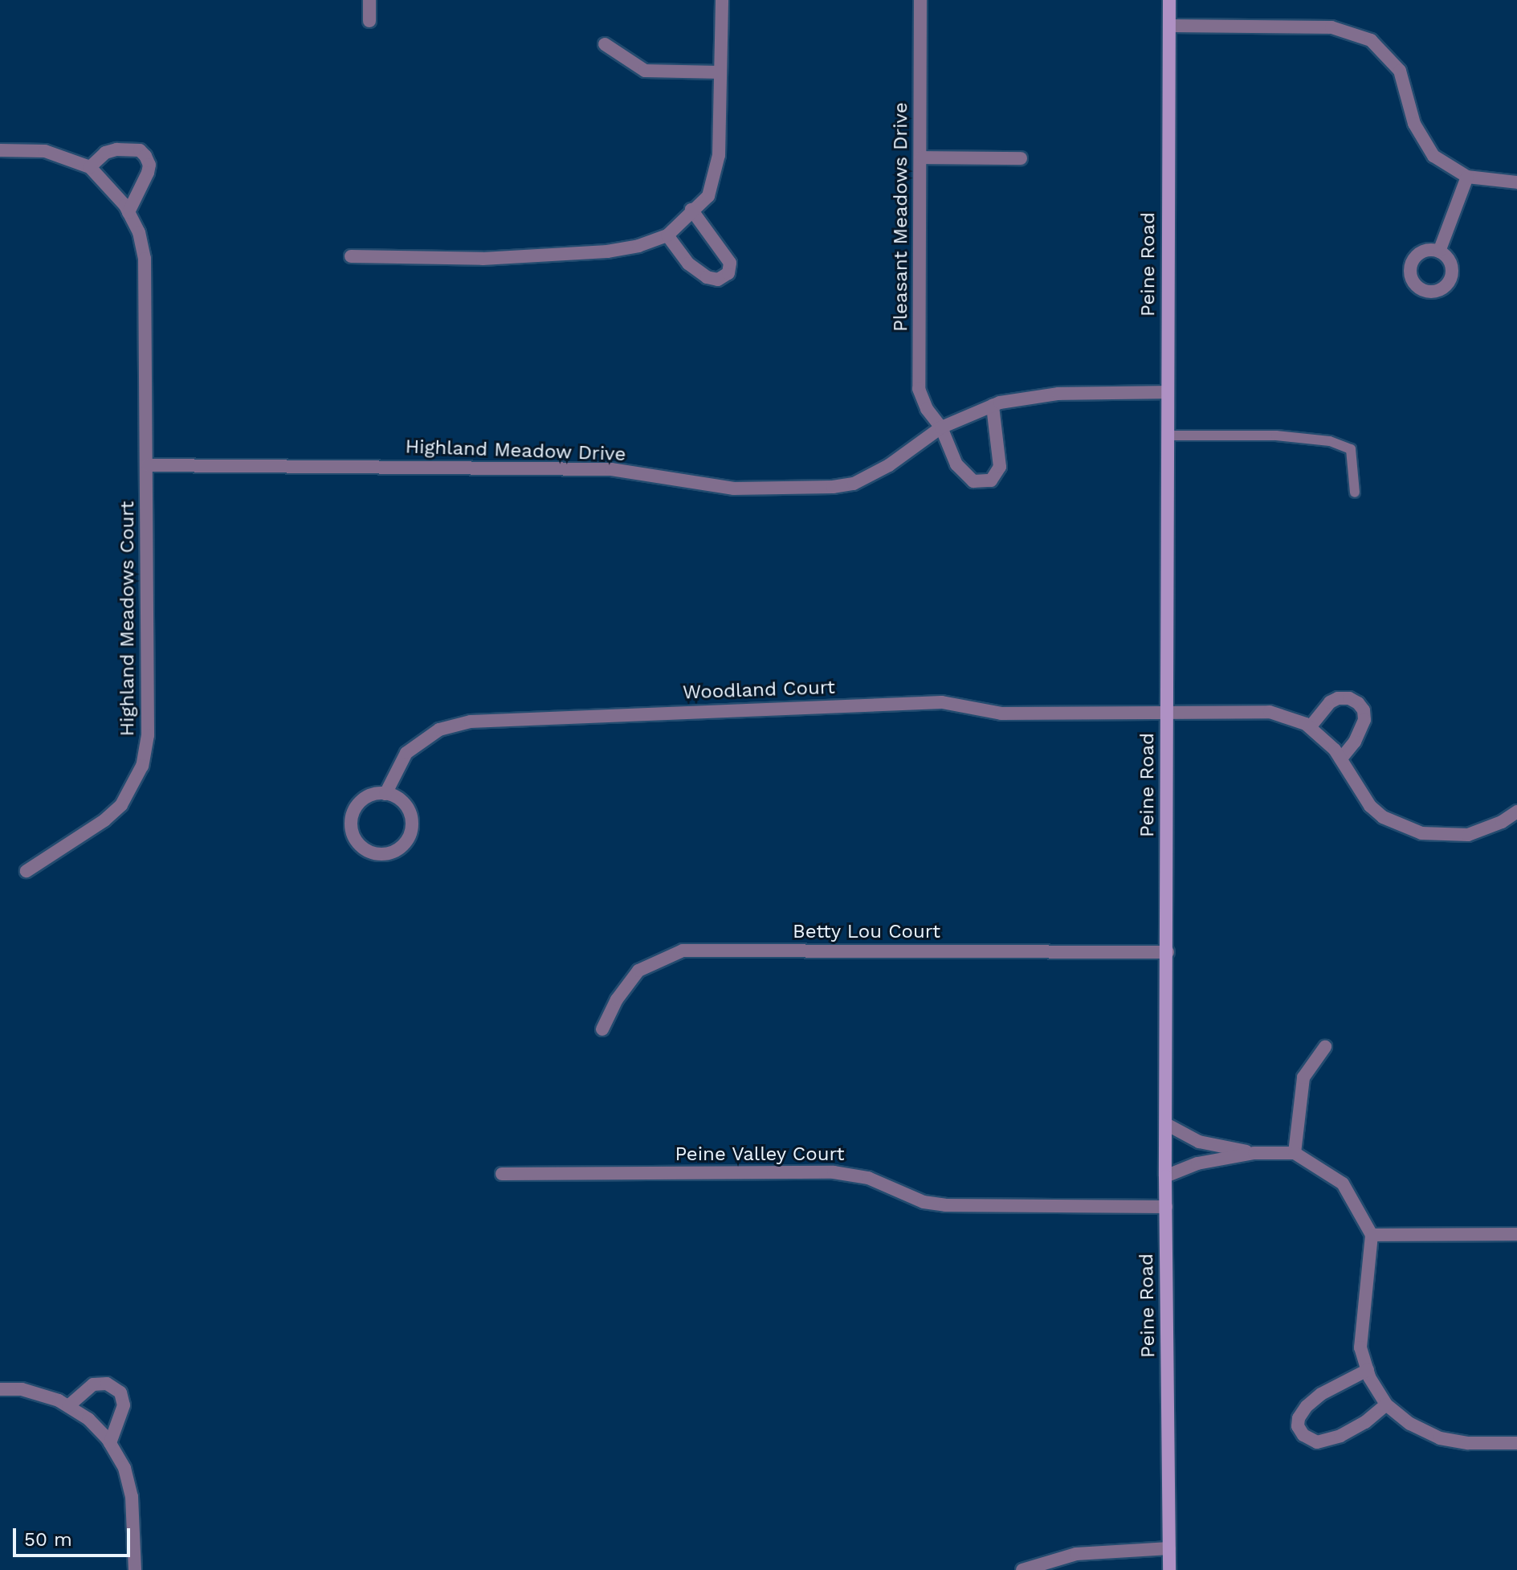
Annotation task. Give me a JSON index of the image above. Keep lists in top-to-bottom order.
{
  "streets": {
    "street": [
      "Pleasant Meadows Drive",
      "Peine Road",
      "Highland Meadow Drive",
      "Highland Meadows Court",
      "Woodland Court",
      "Betty Lou Court",
      "Peine Valley Court"
    ]
  },
  "crossings": [
    ["Pleasant Meadows Drive", "Highland Meadow Drive"],
    ["Peine Road", "Highland Meadow Drive"],
    ["Peine Road", "Woodland Court"],
    ["Peine Road", "Betty Lou Court"],
    ["Peine Road", "Peine Valley Court"],
    ["Highland Meadow Drive", "Highland Meadows Court"]
  ],
  "scale_bar": "50 m"
}
